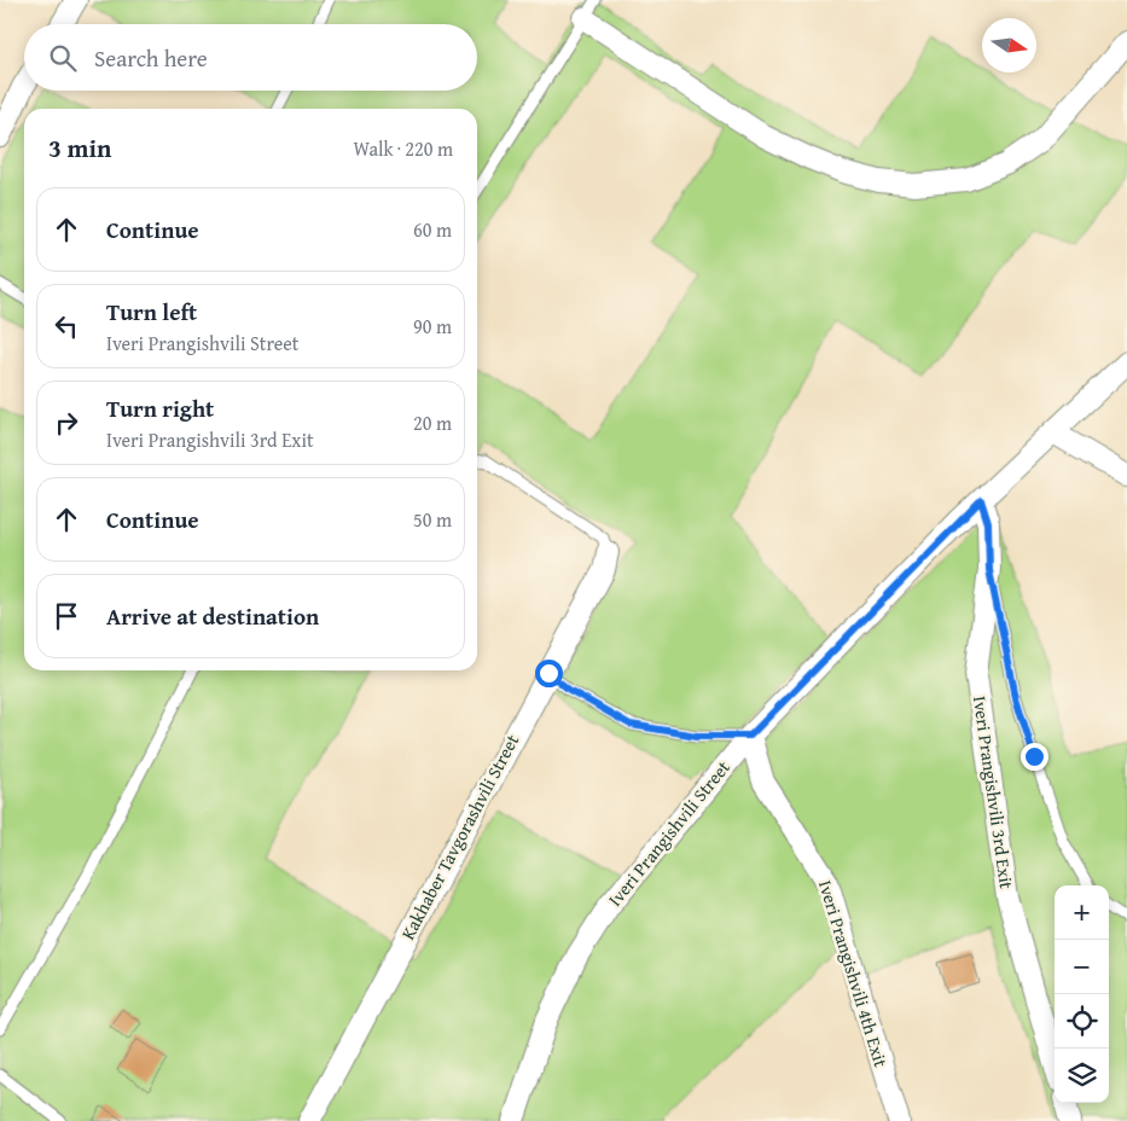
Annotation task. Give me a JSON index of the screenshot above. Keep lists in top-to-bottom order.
{
  "streets": {
    "street": [
      "Iveri Prangishvili 3rd Exit",
      "Iveri Prangishvili Street",
      "Kakhaber Tavgorashvili Street",
      "Iveri Prangishvili 4th Exit"
    ]
  },
  "crossings": [
    ["Iveri Prangishvili 3rd Exit", "Iveri Prangishvili Street"],
    ["Iveri Prangishvili Street", "Iveri Prangishvili 4th Exit"]
  ],
  "north": "right",
  "page": {
    "search": "Search here",
    "heading": ["3 min", "Walk · 220 m"],
    "list": [
      ["Continue", "60 m"],
      ["Turn left", "Iveri Prangishvili Street", "90 m"],
      ["Turn right", "Iveri Prangishvili 3rd Exit", "20 m"],
      ["Continue", "50 m"],
      "Arrive at destination"
    ],
    "map_buttons": ["+", "−"]
  }
}
